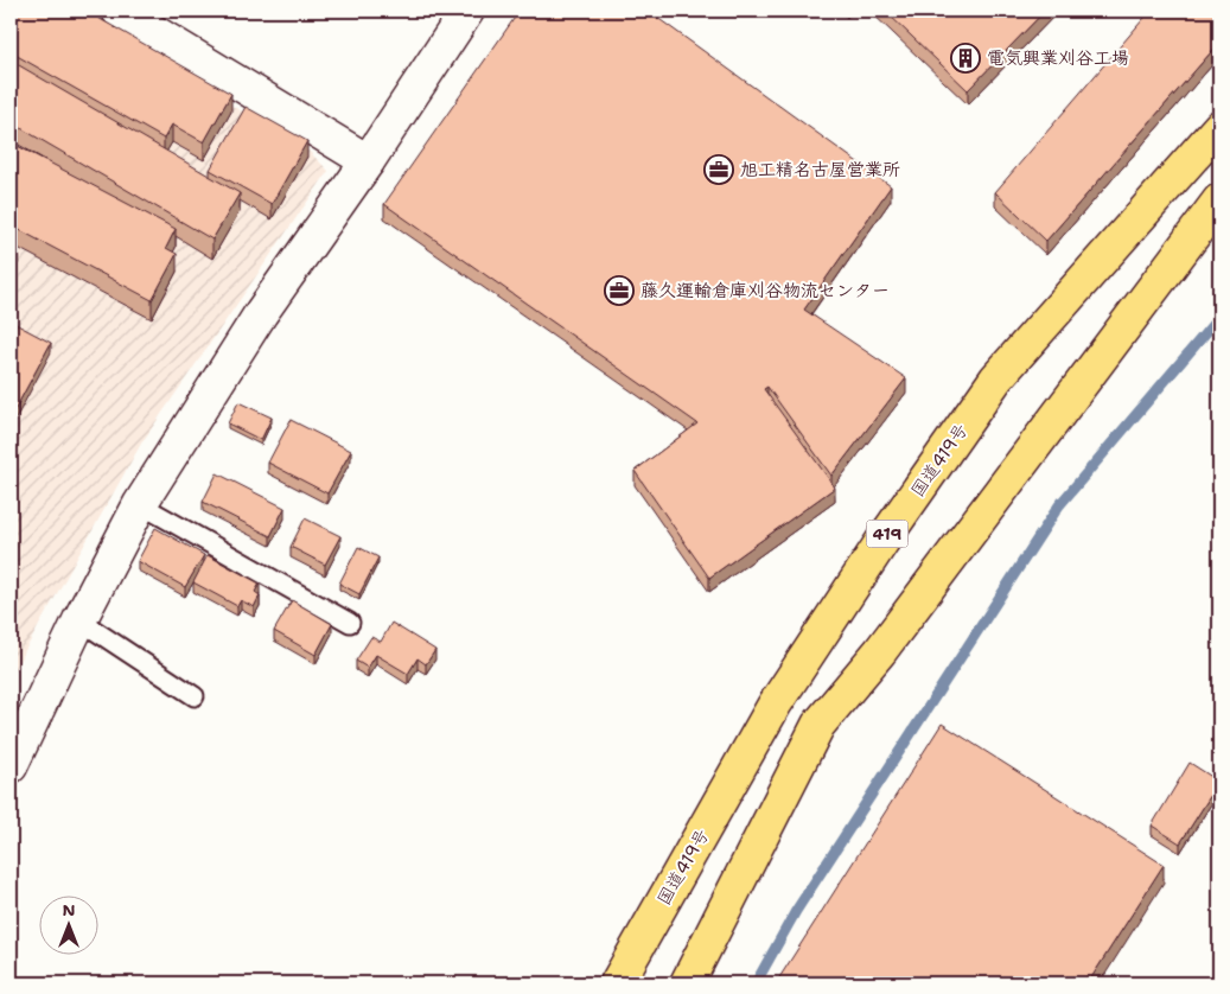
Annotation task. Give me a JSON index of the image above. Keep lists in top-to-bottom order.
{
  "streets": {
    "highway": ["国道419号", "419"]
  },
  "places": {
    "building": ["電気興業刈谷工場"],
    "office": ["旭工精名古屋営業所", "藤久運輸倉庫刈谷物流センター"]
  },
  "north": "top"
}
